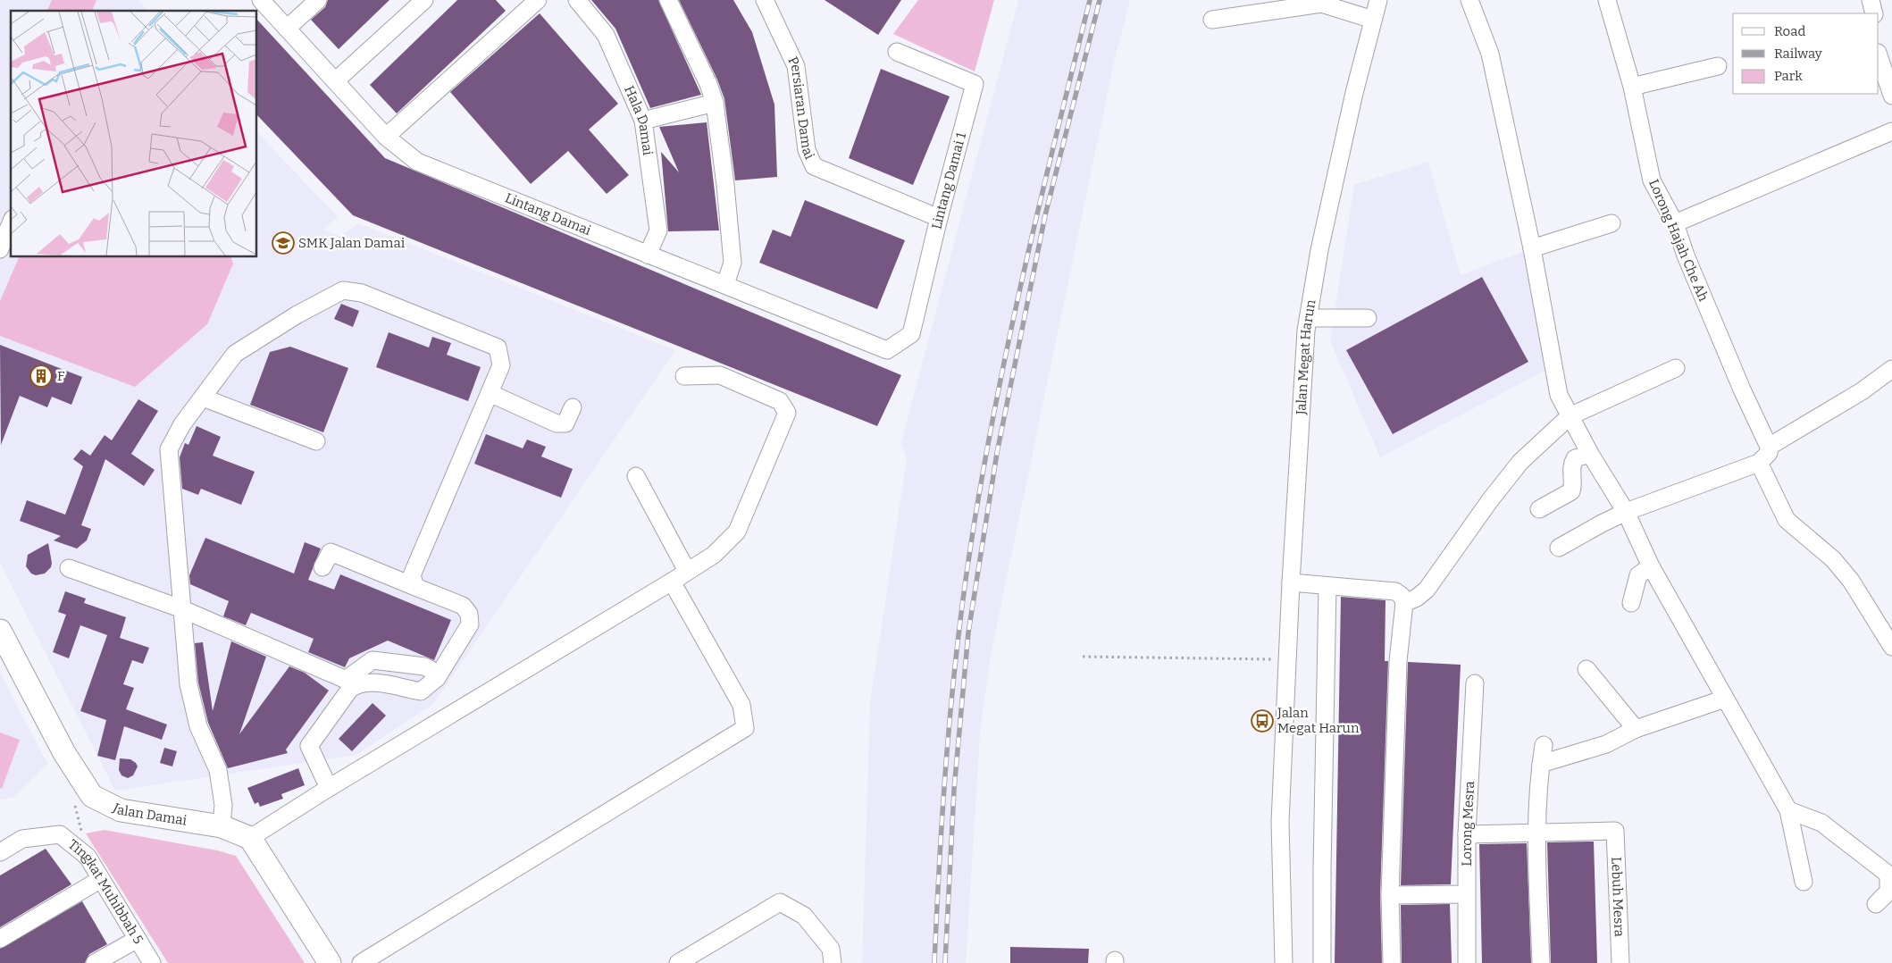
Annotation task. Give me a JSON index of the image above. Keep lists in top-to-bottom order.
{
  "streets": {
    "main road": ["Jalan Damai"],
    "street": [
      "Persiaran Damai",
      "Hala Damai",
      "Lintang Damai 1",
      "Lintang Damai",
      "Lorong Hajah Che Ah",
      "Jalan Megat Harun",
      "Lorong Mesra",
      "Tingkat Muhibbah 5",
      "Lebuh Mesra"
    ]
  },
  "crossings": [
    ["Persiaran Damai", "Lintang Damai 1"],
    ["Hala Damai", "Lintang Damai"],
    ["Lintang Damai 1", "Lintang Damai"]
  ],
  "places": {
    "school or university": ["SMK Jalan Damai"],
    "building": ["F"],
    "bus stop": ["Jalan Megat Harun"]
  },
  "legend": ["Road", "Railway", "Park"]
}
